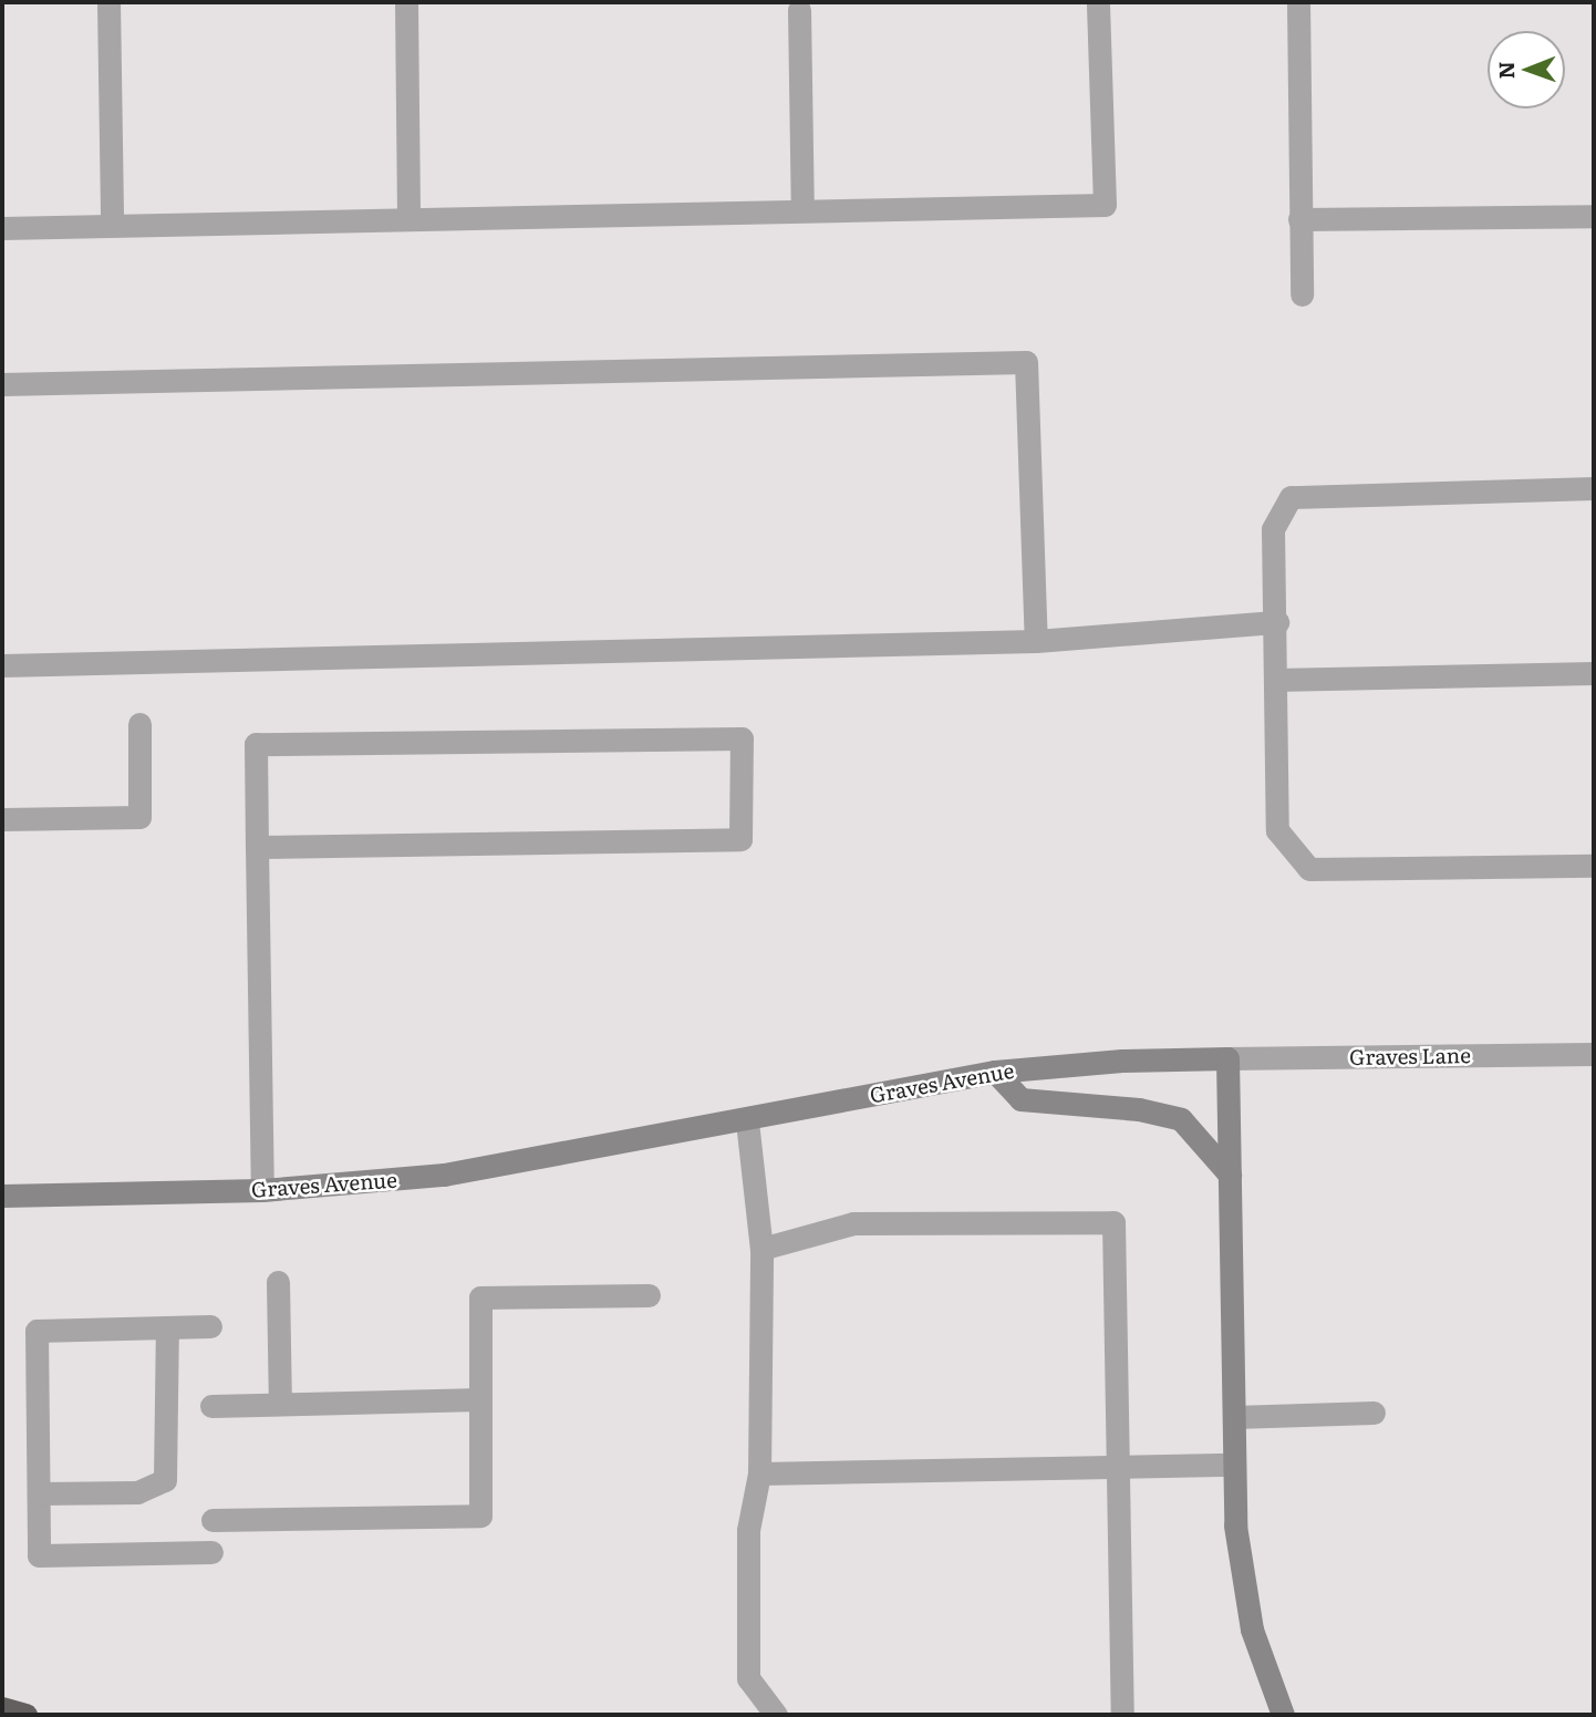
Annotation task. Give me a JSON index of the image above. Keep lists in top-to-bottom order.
{
  "streets": {
    "main road": ["Graves Avenue"],
    "street": ["Graves Lane"]
  },
  "crossings": [
    ["Graves Lane", "Graves Avenue"]
  ],
  "north": "left"
}
